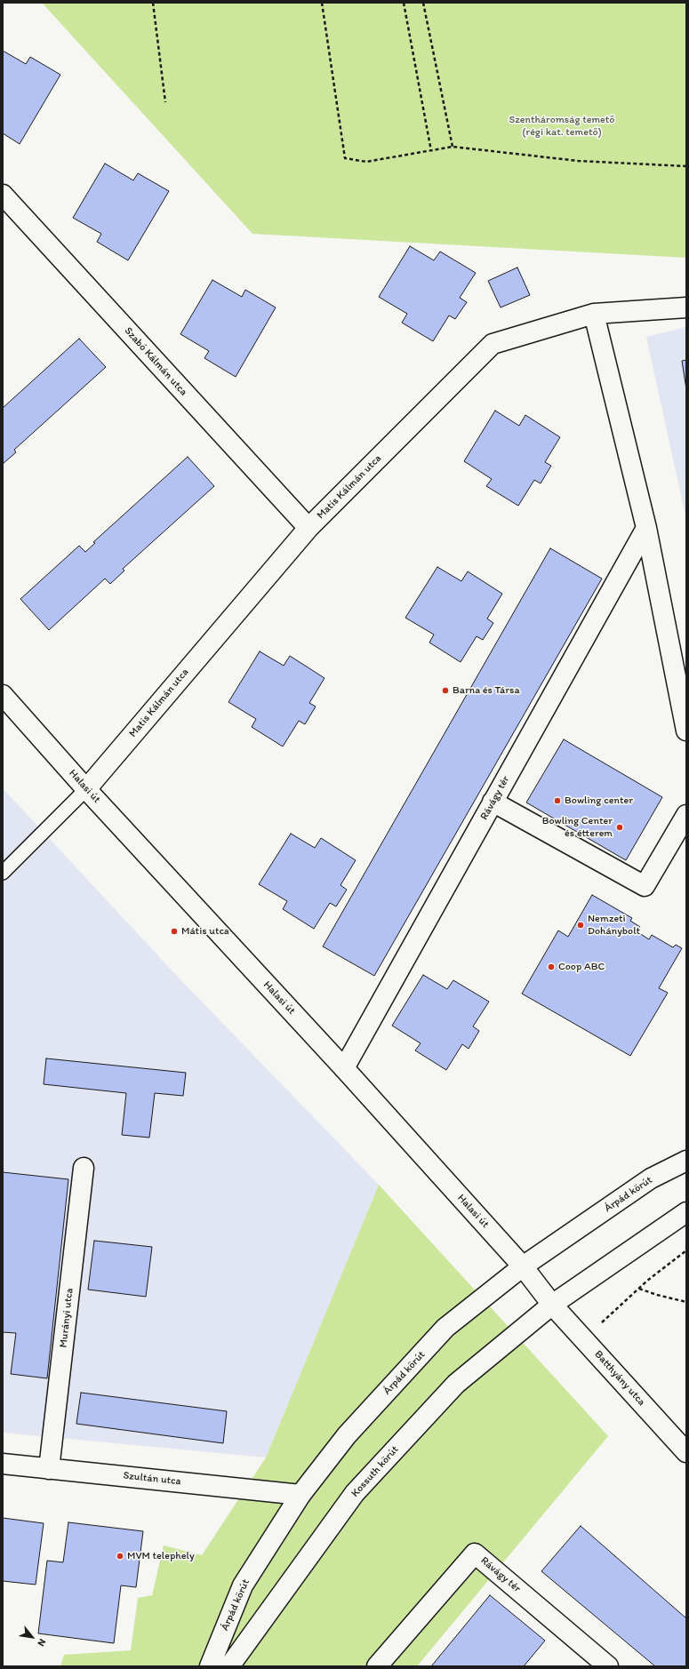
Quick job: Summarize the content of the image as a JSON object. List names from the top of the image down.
{
  "streets": {
    "street": [
      "Szabó Kálmán utca",
      "Matis Kálmán utca",
      "Halasi út",
      "Rávágy tér",
      "Árpád körút",
      "Murányi utca",
      "Batthyány utca",
      "Kossuth körút",
      "Szultán utca"
    ]
  },
  "crossings": [
    ["Szabó Kálmán utca", "Matis Kálmán utca"],
    ["Matis Kálmán utca", "Halasi út"],
    ["Halasi út", "Rávágy tér"],
    ["Halasi út", "Árpád körút"],
    ["Halasi út", "Batthyány utca"],
    ["Halasi út", "Kossuth körút"],
    ["Árpád körút", "Szultán utca"],
    ["Murányi utca", "Szultán utca"],
    ["Batthyány utca", "Kossuth körút"]
  ],
  "parks": ["Szentháromság temető (régi kat. temető)"],
  "places": [
    "Barna és Társa",
    "Bowling center",
    "Bowling Center és étterem",
    "Nemzeti Dohánybolt",
    "Mátis utca",
    "Coop ABC",
    "MVM telephely"
  ],
  "north": "bottom right"
}
